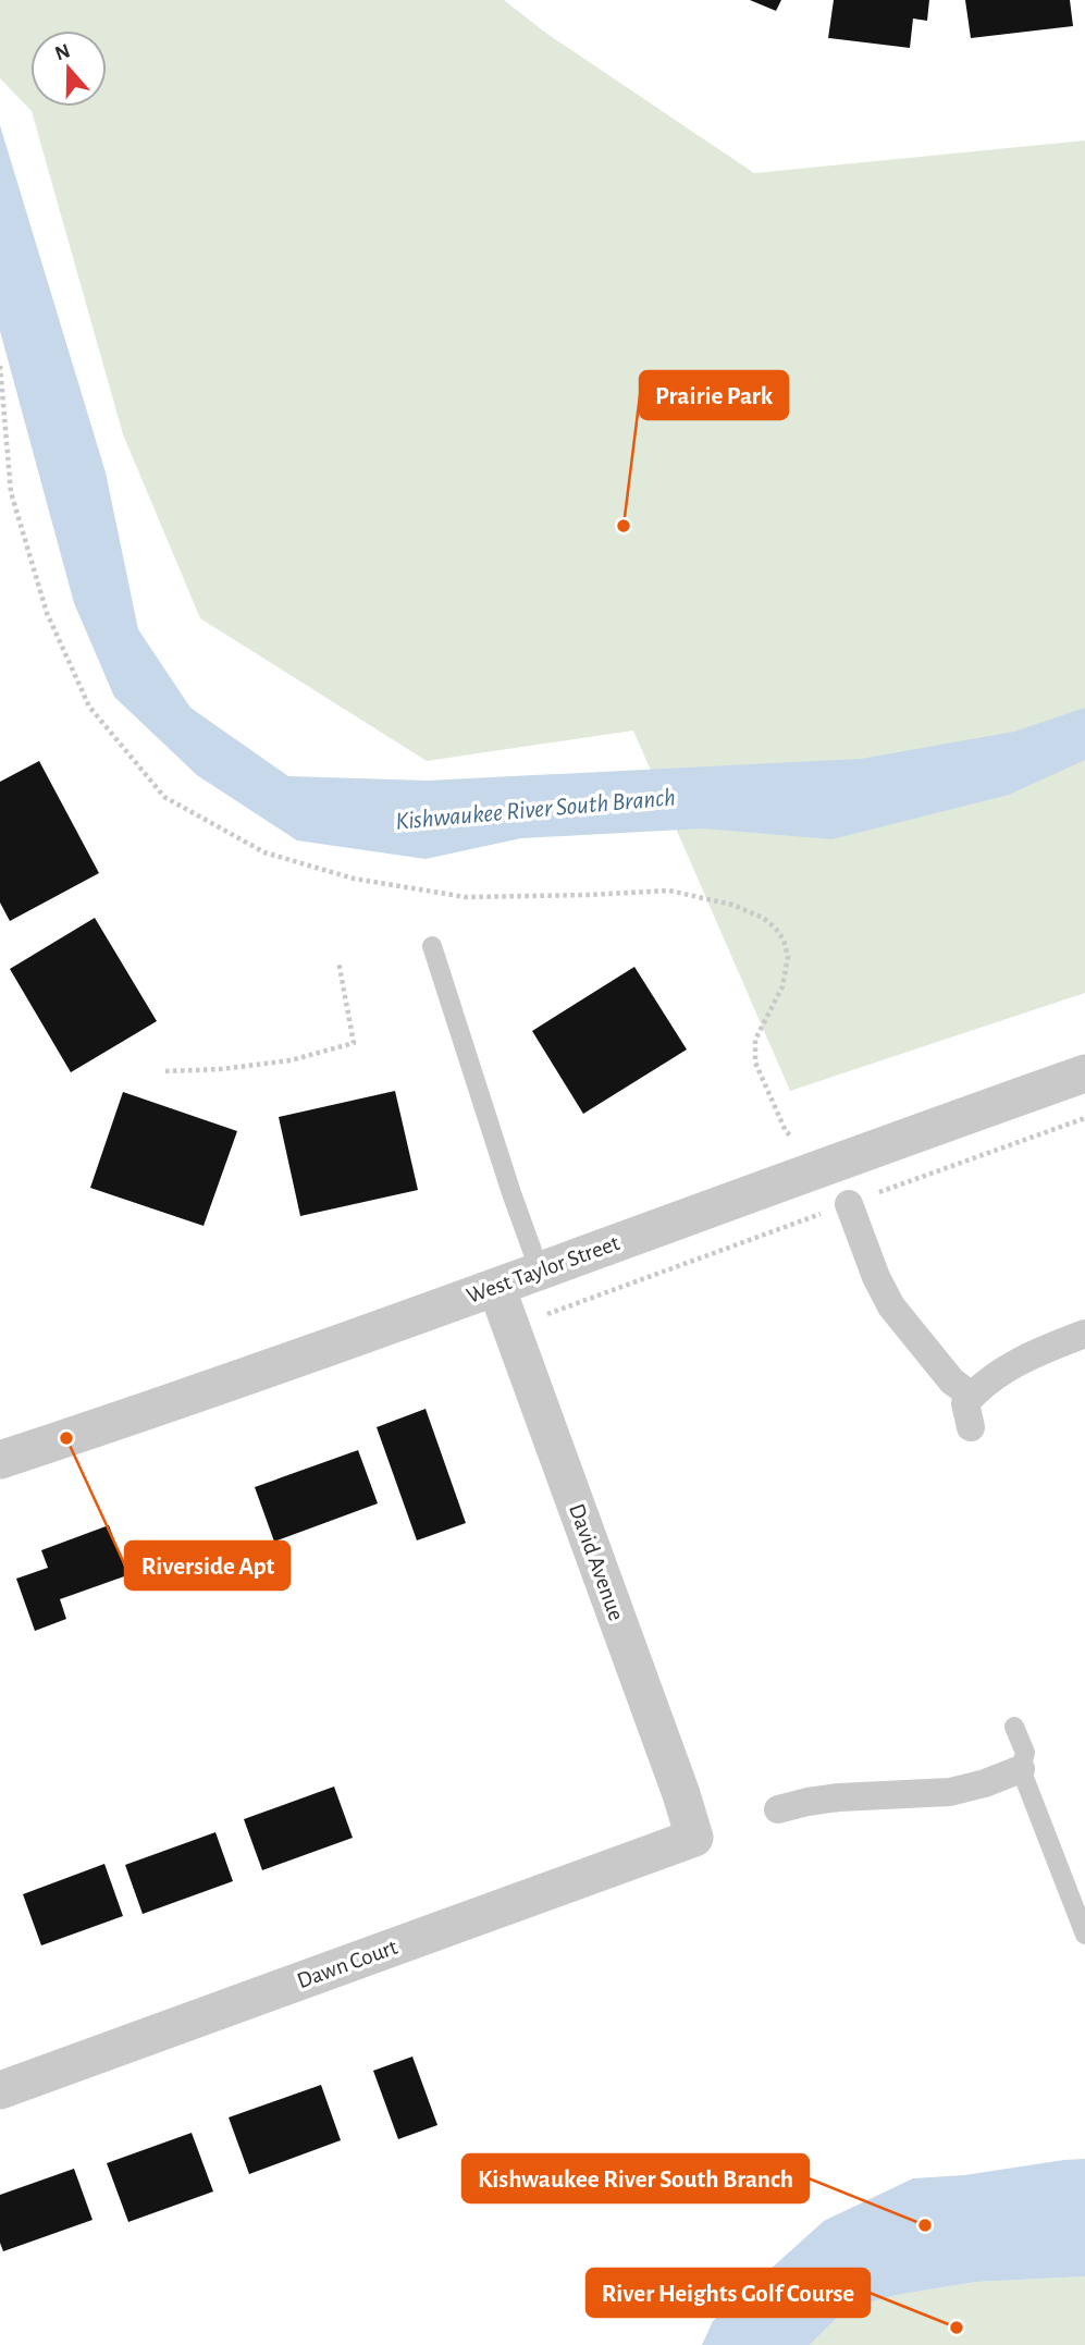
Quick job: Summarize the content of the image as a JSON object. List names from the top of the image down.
{
  "streets": {
    "street": ["West Taylor Street", "David Avenue", "Dawn Court"]
  },
  "crossings": [
    ["West Taylor Street", "David Avenue"],
    ["David Avenue", "Dawn Court"]
  ],
  "water": ["Kishwaukee River South Branch"],
  "places": [
    "Prairie Park",
    "Riverside Apt",
    "Kishwaukee River South Branch",
    "River Heights Golf Course"
  ],
  "north": "top"
}
